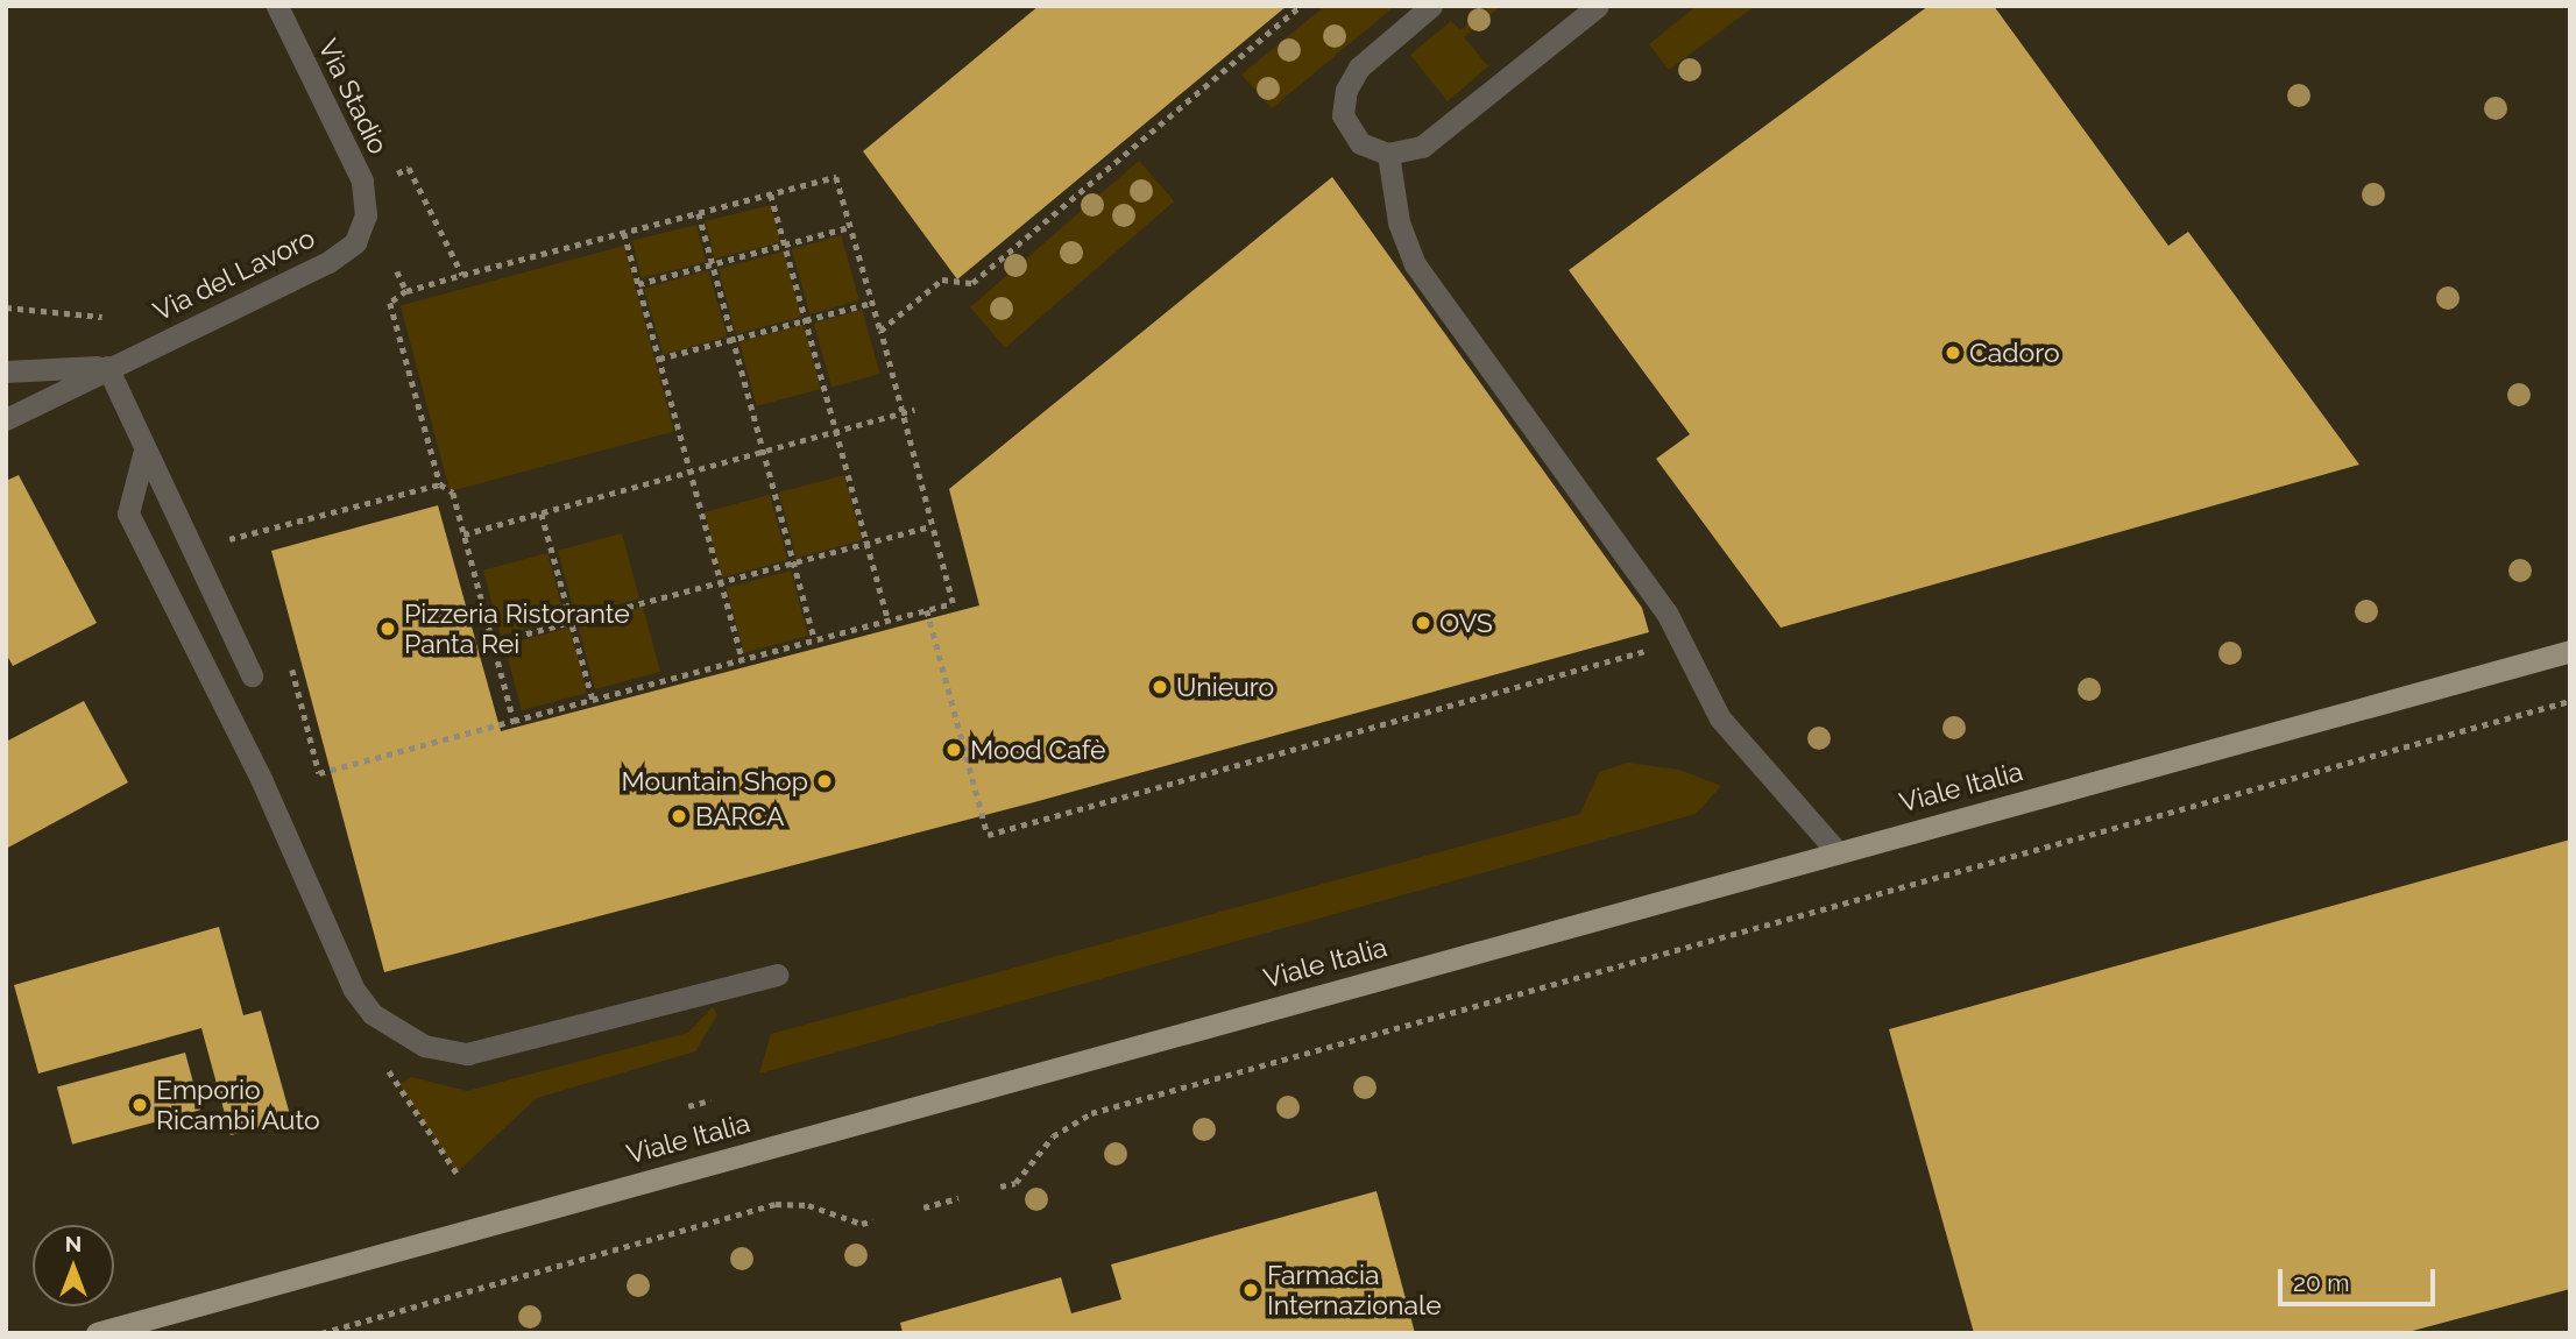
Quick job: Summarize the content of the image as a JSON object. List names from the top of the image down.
{
  "streets": {
    "main road": ["Viale Italia"],
    "street": ["Via Stadio", "Via del Lavoro"]
  },
  "crossings": [
    ["Via Stadio", "Via del Lavoro"]
  ],
  "places": [
    "Cadoro",
    "OVS",
    "Pizzeria Ristorante Panta Rei",
    "Unieuro",
    "Mood Cafè",
    "Mountain Shop",
    "BARCA",
    "Emporio Ricambi Auto",
    "Farmacia Internazionale"
  ],
  "scale_bar": "20 m",
  "north": "top"
}
